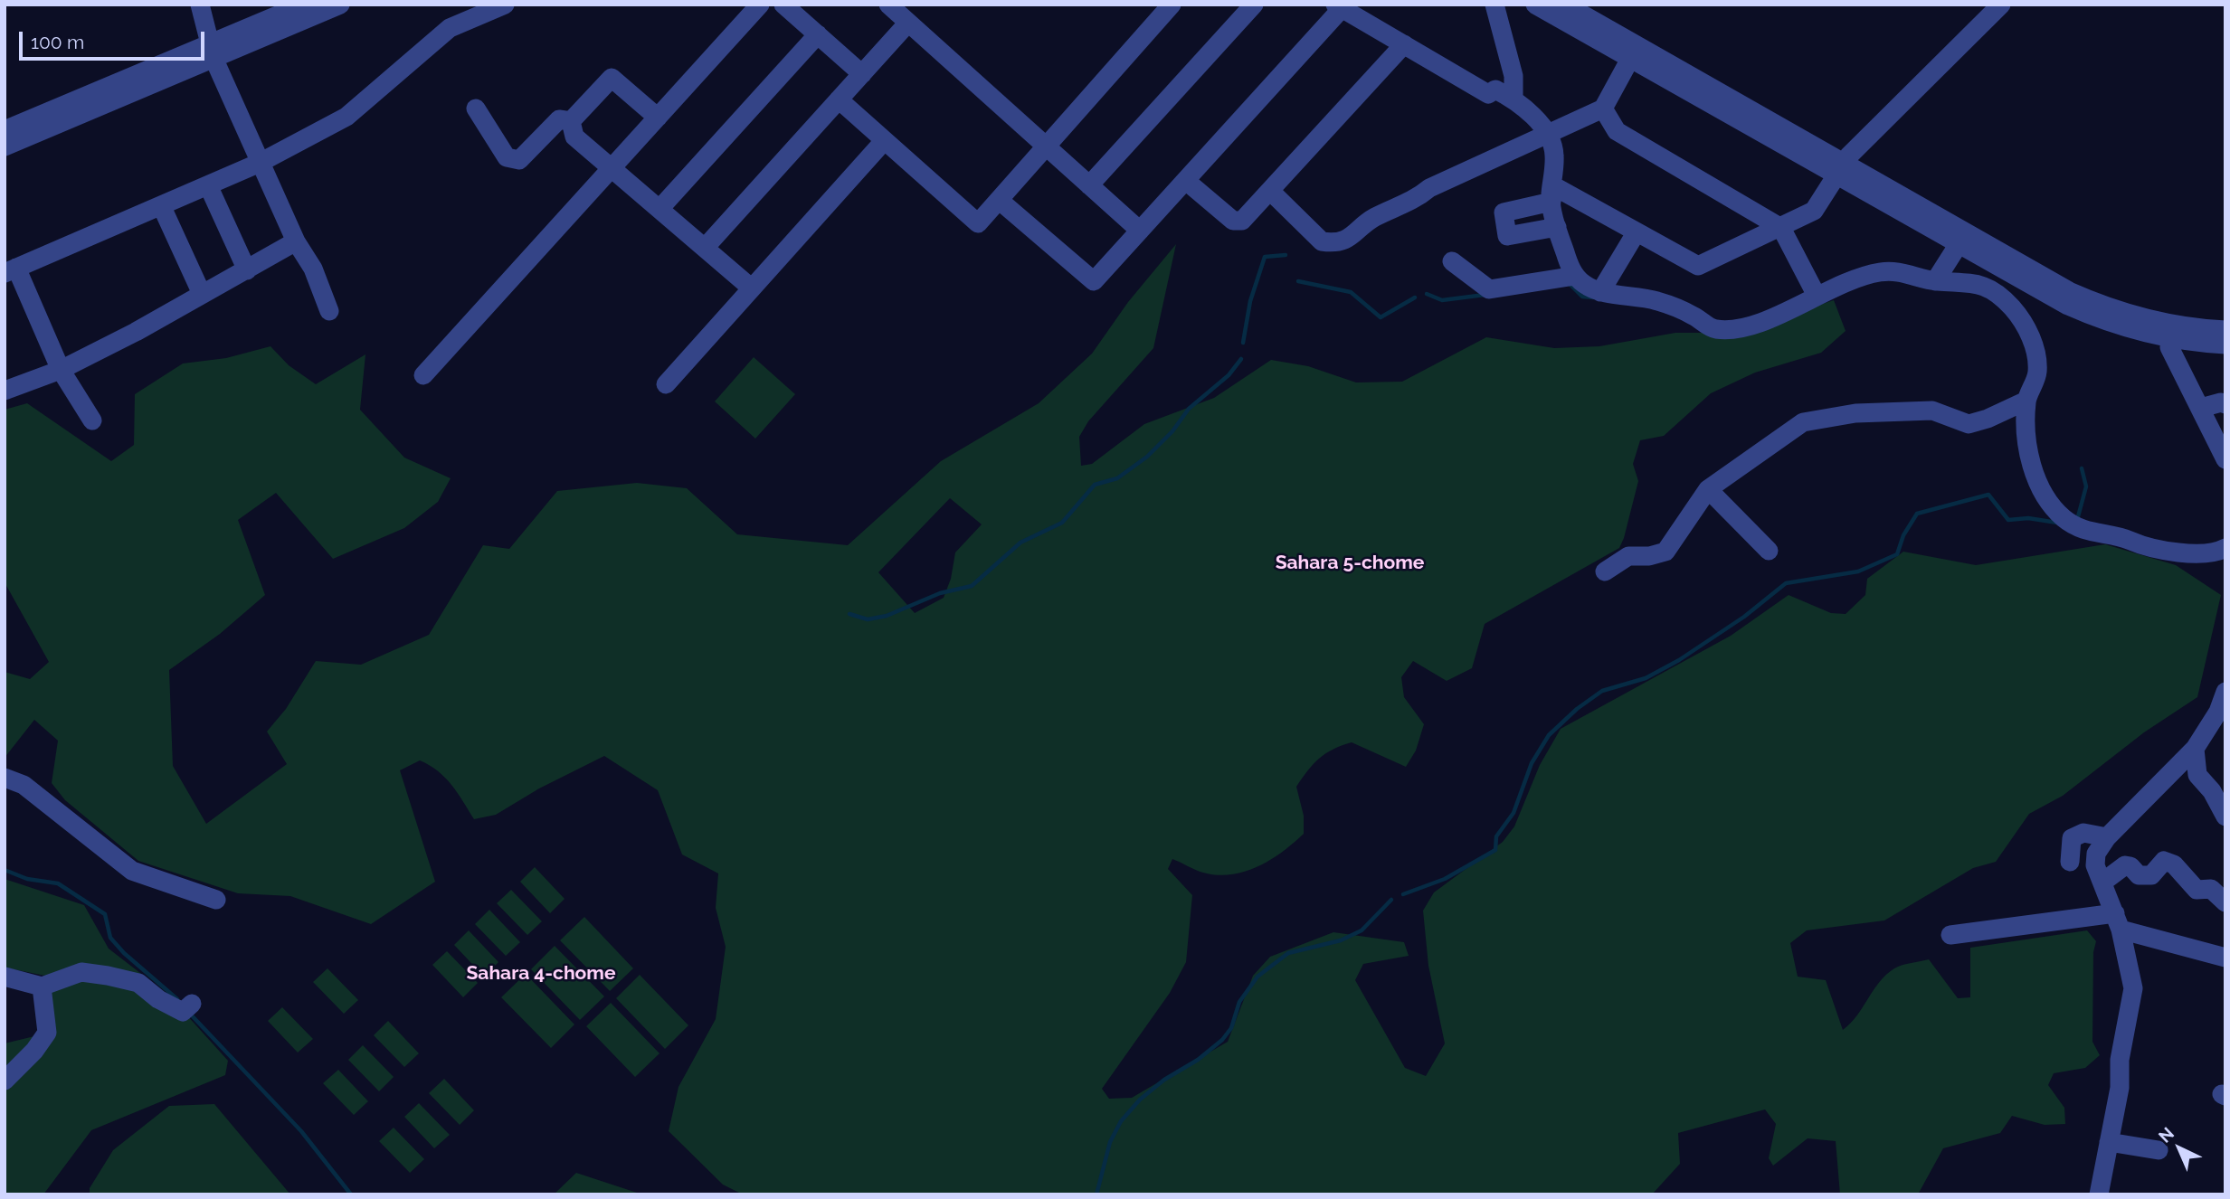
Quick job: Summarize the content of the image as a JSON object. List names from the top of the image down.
{
  "districts": ["Sahara 5-chome", "Sahara 4-chome"],
  "scale_bar": "100 m",
  "north": "top left"
}
